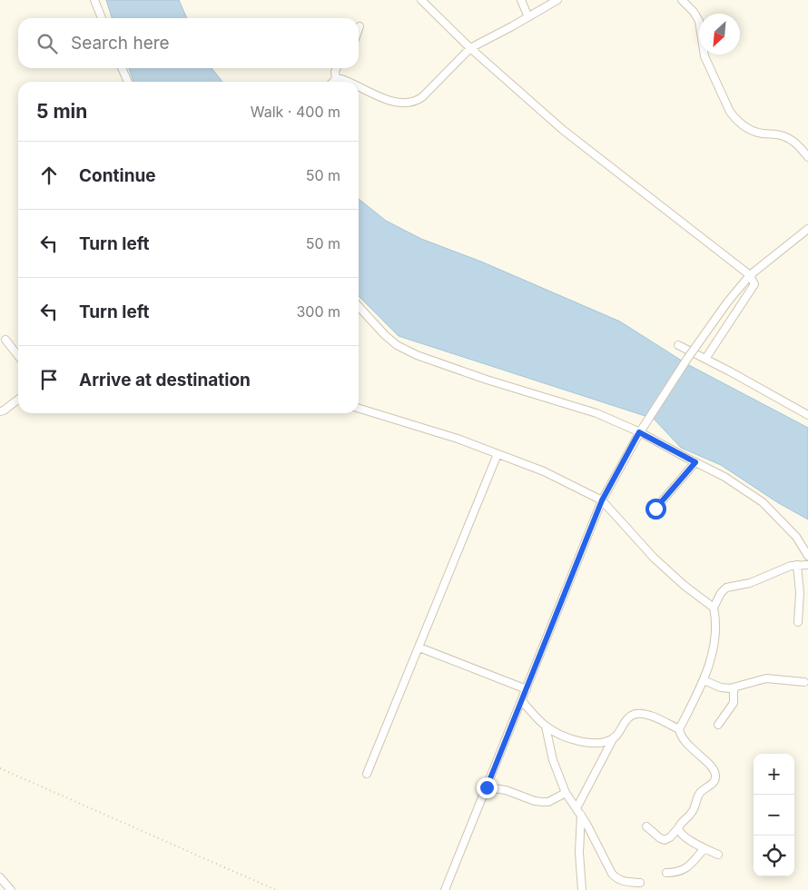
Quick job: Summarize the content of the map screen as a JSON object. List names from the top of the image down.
{
  "north": "bottom left",
  "page": {
    "search": "Search here",
    "heading": ["5 min", "Walk · 400 m"],
    "list": [
      ["Continue", "50 m"],
      ["Turn left", "50 m"],
      ["Turn left", "300 m"],
      "Arrive at destination"
    ],
    "map_buttons": ["+", "−"]
  }
}
